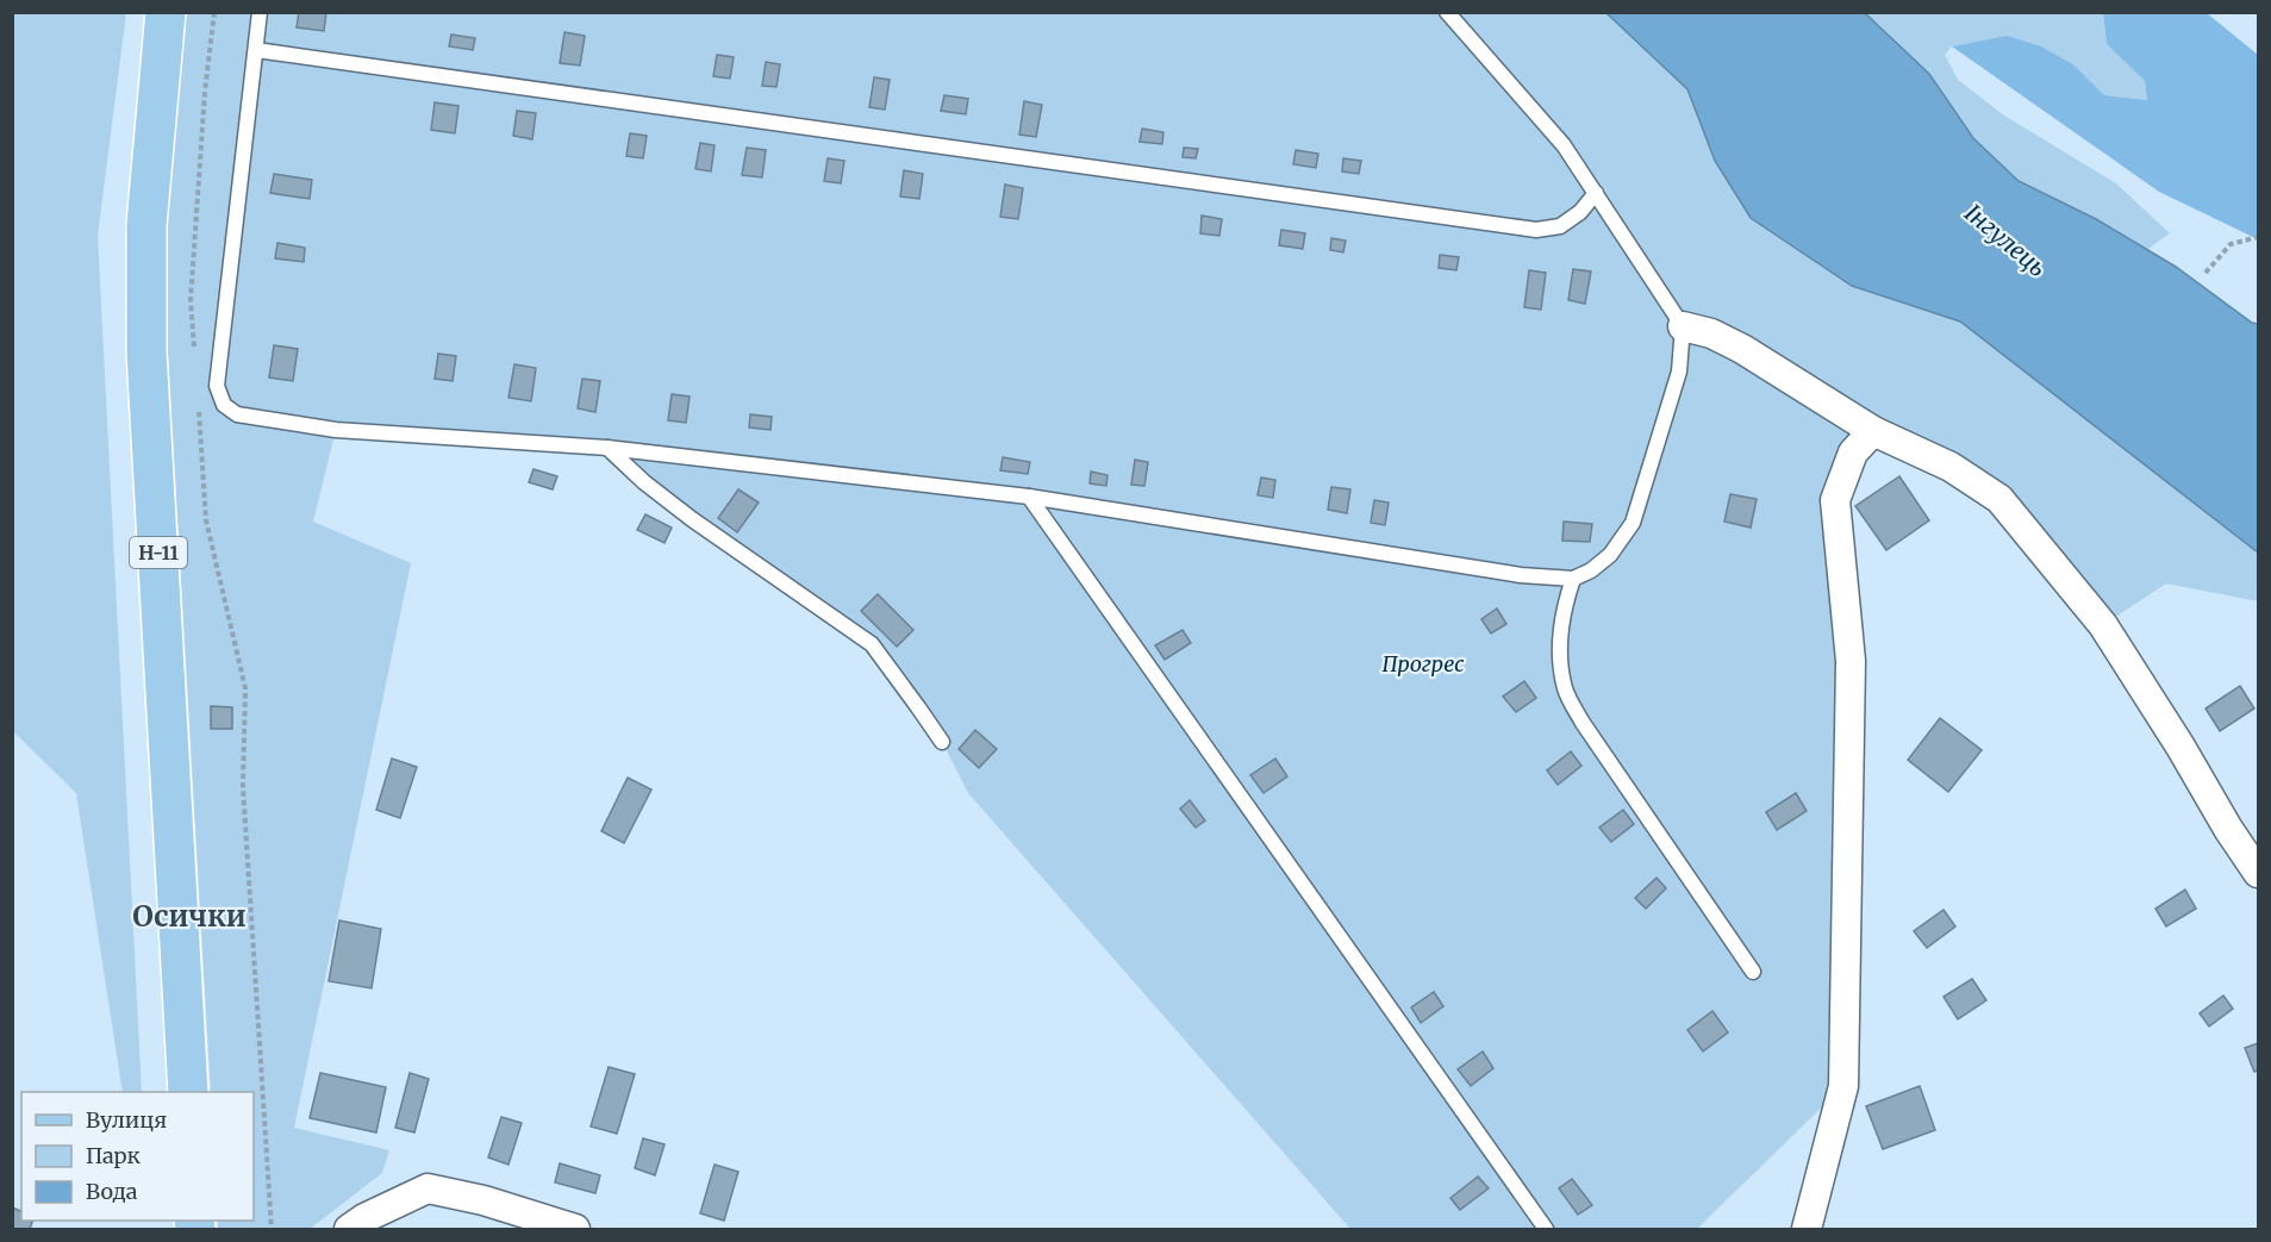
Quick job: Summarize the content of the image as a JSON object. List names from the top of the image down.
{
  "streets": {
    "main road": ["Н-11"]
  },
  "districts": ["Осички"],
  "water": ["Інгулець"],
  "parks": ["Прогрес"],
  "legend": ["Вулиця", "Парк", "Вода"]
}
